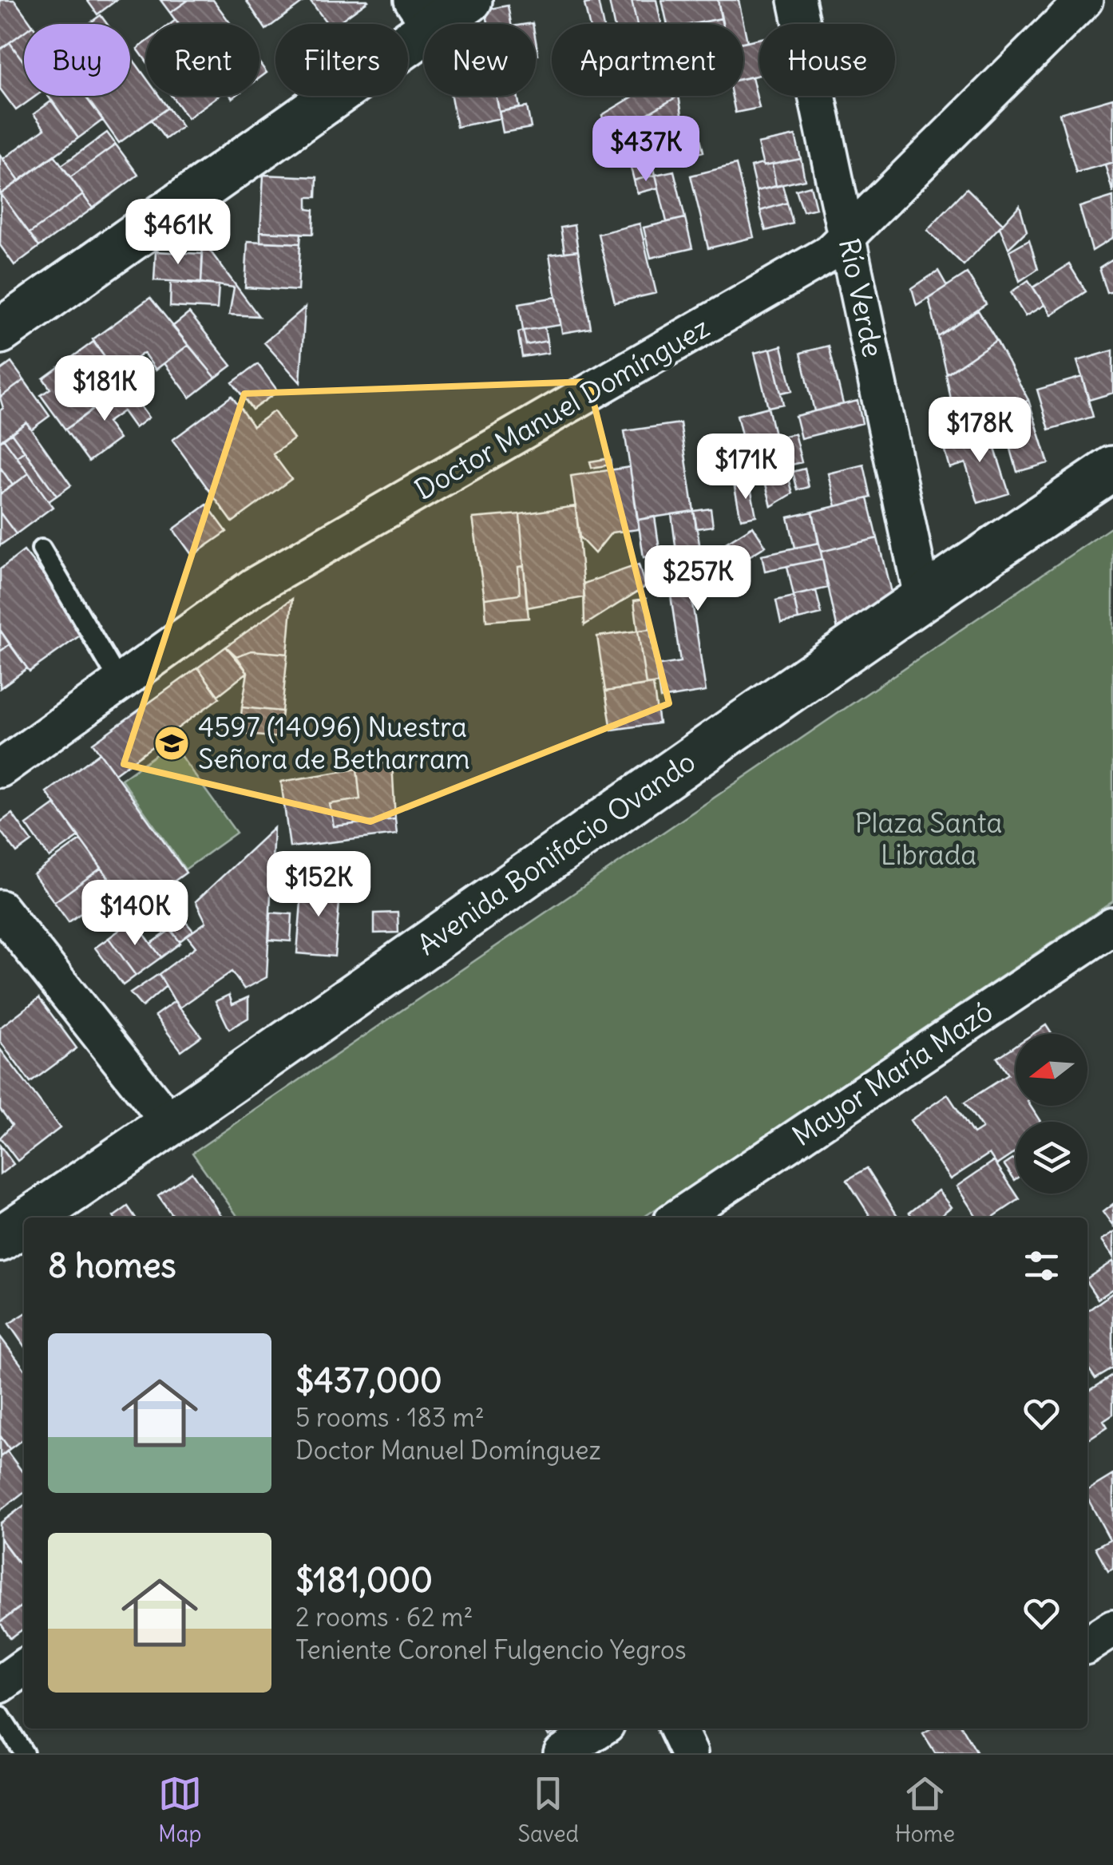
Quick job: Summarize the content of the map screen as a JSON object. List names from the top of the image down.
{
  "streets": {
    "main road": ["Avenida Bonifacio Ovando"],
    "street": ["Río Verde", "Doctor Manuel Domínguez", "Mayor María Mazó"]
  },
  "crossings": [
    ["Río Verde", "Doctor Manuel Domínguez"],
    ["Río Verde", "Avenida Bonifacio Ovando"]
  ],
  "parks": ["Plaza Santa Librada"],
  "places": {
    "school or university": ["4597 (14096) Nuestra Señora de Betharram"]
  },
  "north": "left",
  "page": {
    "chip": [
      "Buy",
      "Rent",
      "Filters",
      "New",
      "Apartment",
      "House"
    ],
    "price": [
      "$437K",
      "$461K",
      "$181K",
      "$178K",
      "$171K",
      "$257K",
      "$152K",
      "$140K"
    ],
    "heading": "8 homes",
    "list": [
      {
        "name": "$437,000",
        "note": "5 rooms · 183 m² · Doctor Manuel Domínguez"
      },
      {
        "name": "$181,000",
        "note": "2 rooms · 62 m² · Teniente Coronel Fulgencio Yegros"
      }
    ],
    "tabs": ["Map", "Saved", "Home"]
  }
}
